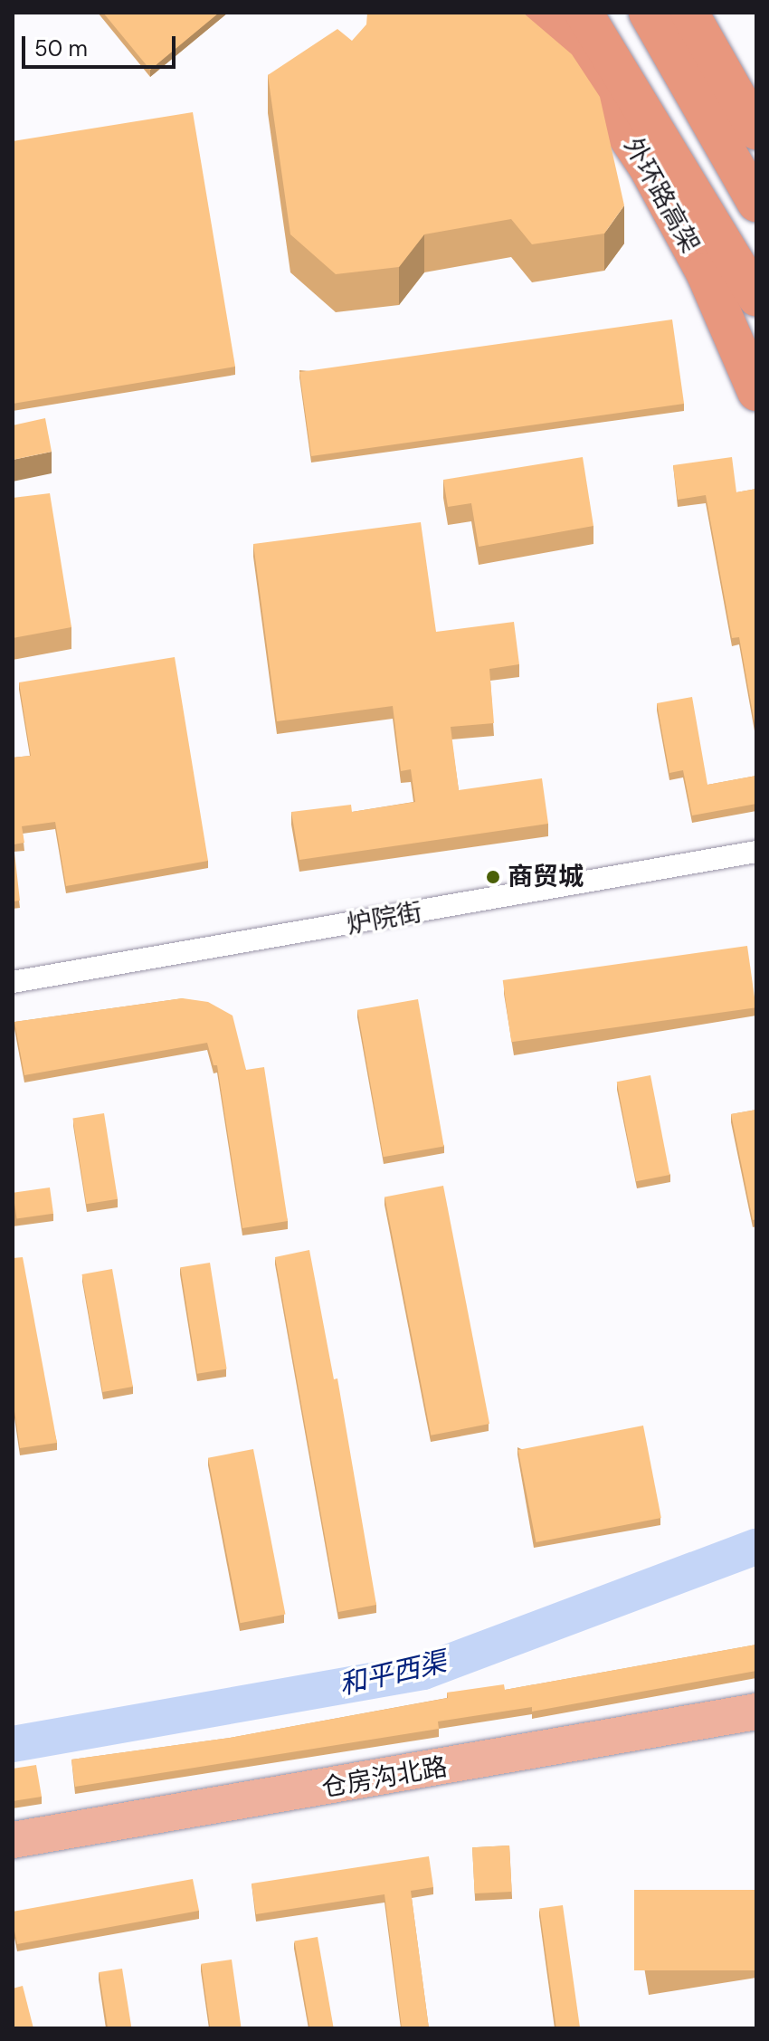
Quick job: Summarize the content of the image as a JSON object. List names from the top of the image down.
{
  "streets": {
    "highway": ["外环路高架"],
    "main road": ["仓房沟北路"],
    "street": ["炉院街"]
  },
  "water": ["和平西渠"],
  "places": ["商贸城"],
  "scale_bar": "50 m"
}
